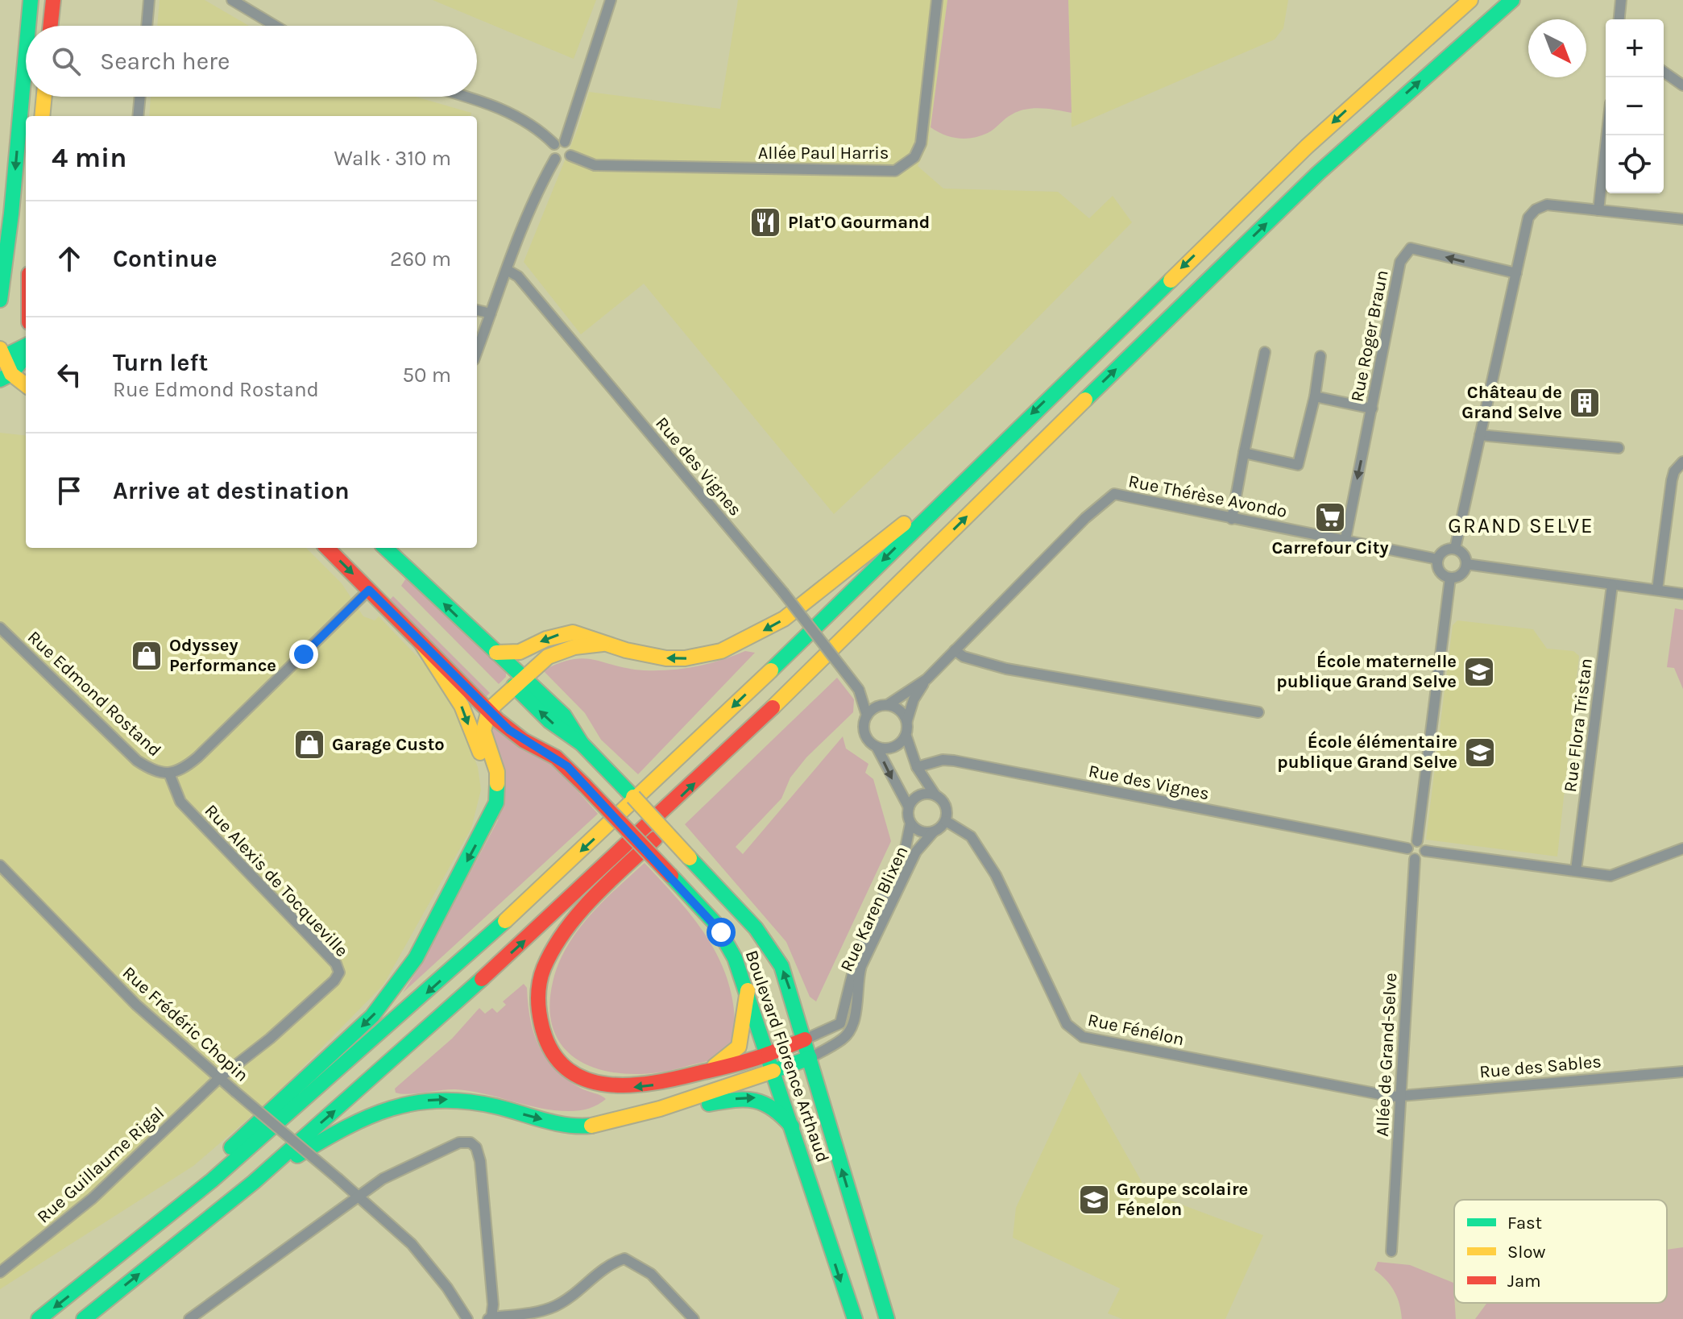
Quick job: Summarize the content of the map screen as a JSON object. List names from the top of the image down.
{
  "streets": {
    "main road": ["Boulevard Florence Arthaud"],
    "street": [
      "Allée Paul Harris",
      "Rue Roger Braun",
      "Rue des Vignes",
      "Rue Thérèse Avondo",
      "Rue Edmond Rostand",
      "Rue Flora Tristan",
      "Rue Alexis de Tocqueville",
      "Rue Karen Blixen",
      "Rue Frédéric Chopin",
      "Rue Fénélon",
      "Allée de Grand-Selve",
      "Rue des Sables",
      "Rue Guillaume Rigal"
    ]
  },
  "crossings": [
    ["Rue Roger Braun", "Rue Thérèse Avondo"],
    ["Rue des Vignes", "Allée de Grand-Selve"],
    ["Rue Edmond Rostand", "Rue Alexis de Tocqueville"],
    ["Rue Edmond Rostand", "Boulevard Florence Arthaud"],
    ["Rue Alexis de Tocqueville", "Rue Frédéric Chopin"],
    ["Rue Alexis de Tocqueville", "Rue Guillaume Rigal"],
    ["Rue Karen Blixen", "Rue Fénélon"],
    ["Rue Karen Blixen", "Boulevard Florence Arthaud"],
    ["Rue Frédéric Chopin", "Rue Guillaume Rigal"],
    ["Rue Fénélon", "Allée de Grand-Selve"],
    ["Rue Fénélon", "Rue des Sables"],
    ["Allée de Grand-Selve", "Rue des Sables"]
  ],
  "districts": ["GRAND SELVE"],
  "places": {
    "restaurant": ["Plat'O Gourmand"],
    "building": ["Château de Grand Selve"],
    "supermarket": ["Carrefour City"],
    "shop": ["Odyssey Performance", "Garage Custo"],
    "school or university": ["École maternelle publique Grand Selve", "École élémentaire publique Grand Selve", "Groupe scolaire Fénelon"]
  },
  "legend": ["Fast", "Slow", "Jam"],
  "north": "bottom right",
  "page": {
    "map_buttons": ["+", "−"],
    "search": "Search here",
    "heading": ["4 min", "Walk · 310 m"],
    "list": [
      ["Continue", "260 m"],
      ["Turn left", "Rue Edmond Rostand", "50 m"],
      "Arrive at destination"
    ]
  }
}
